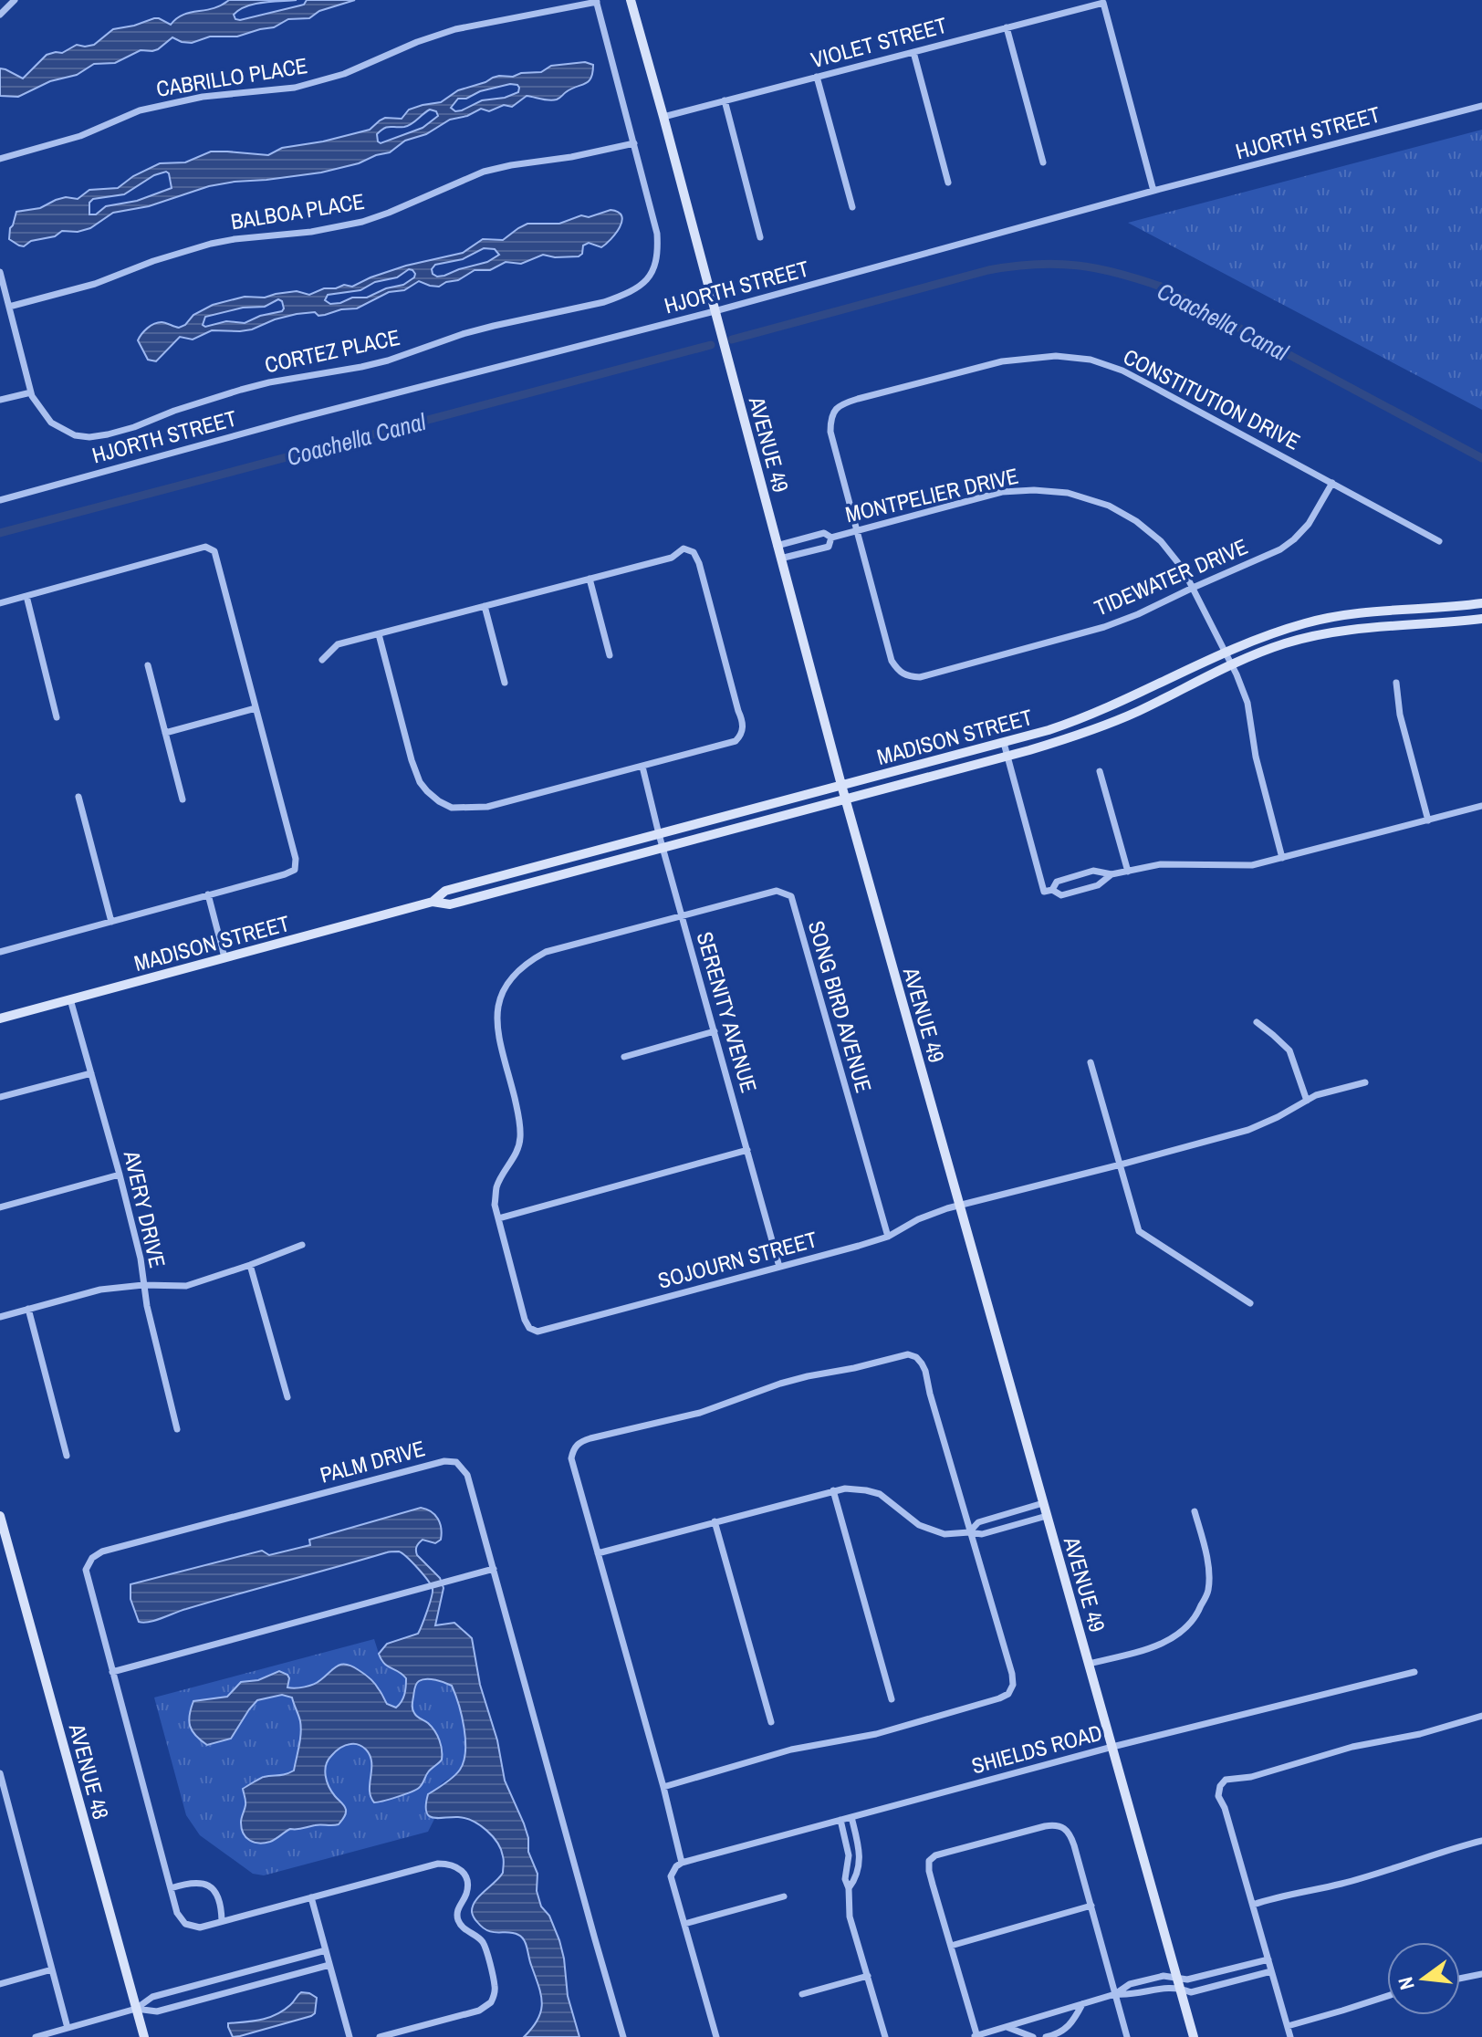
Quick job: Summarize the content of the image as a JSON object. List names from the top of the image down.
{
  "streets": {
    "main road": ["AVENUE 49", "MADISON STREET", "AVENUE 48"],
    "street": [
      "VIOLET STREET",
      "CABRILLO PLACE",
      "HJORTH STREET",
      "BALBOA PLACE",
      "CORTEZ PLACE",
      "CONSTITUTION DRIVE",
      "MONTPELIER DRIVE",
      "TIDEWATER DRIVE",
      "SONG BIRD AVENUE",
      "SERENITY AVENUE",
      "AVERY DRIVE",
      "SOJOURN STREET",
      "PALM DRIVE",
      "SHIELDS ROAD"
    ]
  },
  "crossings": [
    ["VIOLET STREET", "HJORTH STREET"],
    ["VIOLET STREET", "AVENUE 49"],
    ["HJORTH STREET", "AVENUE 49"],
    ["BALBOA PLACE", "CORTEZ PLACE"],
    ["CONSTITUTION DRIVE", "MONTPELIER DRIVE"],
    ["CONSTITUTION DRIVE", "TIDEWATER DRIVE"],
    ["AVENUE 49", "MONTPELIER DRIVE"],
    ["AVENUE 49", "MADISON STREET"],
    ["AVENUE 49", "SOJOURN STREET"],
    ["AVENUE 49", "SHIELDS ROAD"],
    ["MONTPELIER DRIVE", "TIDEWATER DRIVE"],
    ["MONTPELIER DRIVE", "MADISON STREET"],
    ["MADISON STREET", "SERENITY AVENUE"],
    ["MADISON STREET", "AVERY DRIVE"],
    ["SONG BIRD AVENUE", "SERENITY AVENUE"],
    ["SONG BIRD AVENUE", "SOJOURN STREET"],
    ["SERENITY AVENUE", "SOJOURN STREET"]
  ],
  "water": ["Coachella Canal"],
  "north": "left"
}
